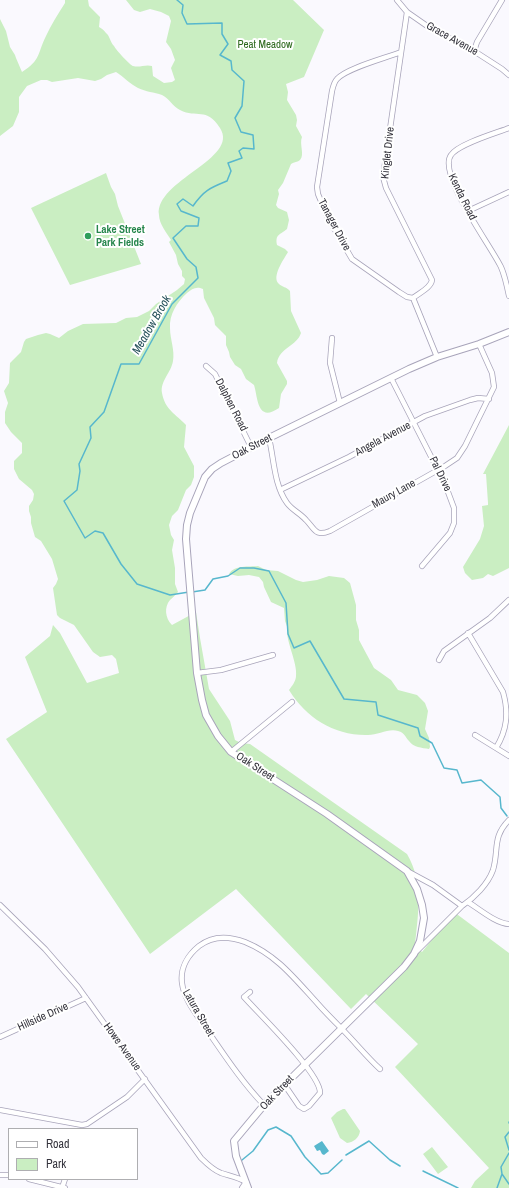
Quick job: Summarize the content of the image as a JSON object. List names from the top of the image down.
{
  "streets": {
    "street": [
      "Grace Avenue",
      "Kinglet Drive",
      "Kenda Road",
      "Tanager Drive",
      "Dalphen Road",
      "Angela Avenue",
      "Oak Street",
      "Pal Drive",
      "Maury Lane",
      "Latura Street",
      "Hillside Drive",
      "Howe Avenue"
    ]
  },
  "crossings": [
    ["Grace Avenue", "Kinglet Drive"],
    ["Kinglet Drive", "Tanager Drive"],
    ["Dalphen Road", "Oak Street"],
    ["Angela Avenue", "Pal Drive"],
    ["Angela Avenue", "Maury Lane"],
    ["Oak Street", "Pal Drive"],
    ["Oak Street", "Maury Lane"],
    ["Oak Street", "Latura Street"],
    ["Oak Street", "Howe Avenue"],
    ["Pal Drive", "Maury Lane"],
    ["Hillside Drive", "Howe Avenue"]
  ],
  "water": ["Meadow Brook"],
  "parks": ["Peat Meadow"],
  "places": ["Lake Street Park Fields"],
  "legend": ["Road", "Park"]
}
